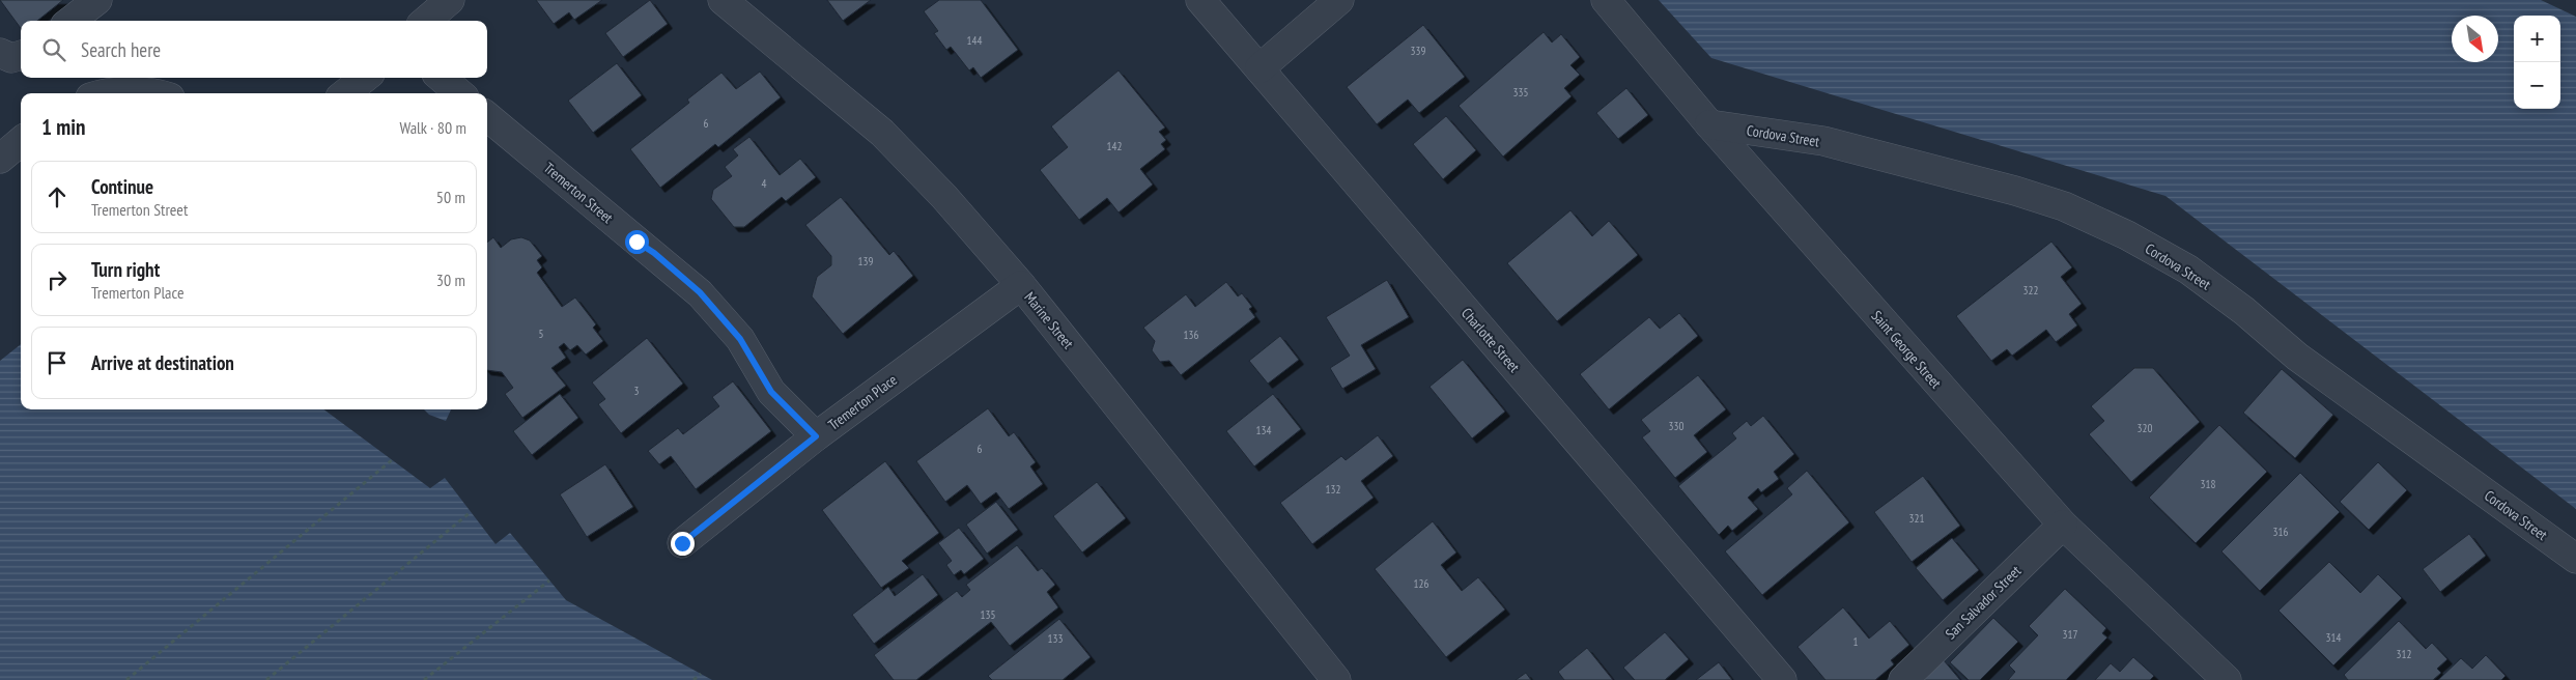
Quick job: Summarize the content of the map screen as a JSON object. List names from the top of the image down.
{
  "streets": {
    "street": [
      "Cordova Street",
      "Tremerton Street",
      "Marine Street",
      "Charlotte Street",
      "Saint George Street",
      "Tremerton Place",
      "San Salvador Street"
    ]
  },
  "crossings": [
    ["Cordova Street", "Saint George Street"],
    ["Tremerton Street", "Tremerton Place"],
    ["Marine Street", "Tremerton Place"],
    ["Saint George Street", "San Salvador Street"]
  ],
  "house_numbers": [
    "144",
    "339",
    "335",
    "6",
    "142",
    "4",
    "139",
    "322",
    "5",
    "136",
    "3",
    "330",
    "320",
    "134",
    "6",
    "318",
    "132",
    "321",
    "316",
    "126",
    "135",
    "317",
    "314",
    "133",
    "1",
    "312"
  ],
  "north": "bottom right",
  "page": {
    "map_buttons": ["+", "−"],
    "search": "Search here",
    "heading": ["1 min", "Walk · 80 m"],
    "list": [
      ["Continue", "Tremerton Street", "50 m"],
      ["Turn right", "Tremerton Place", "30 m"],
      "Arrive at destination"
    ]
  }
}
